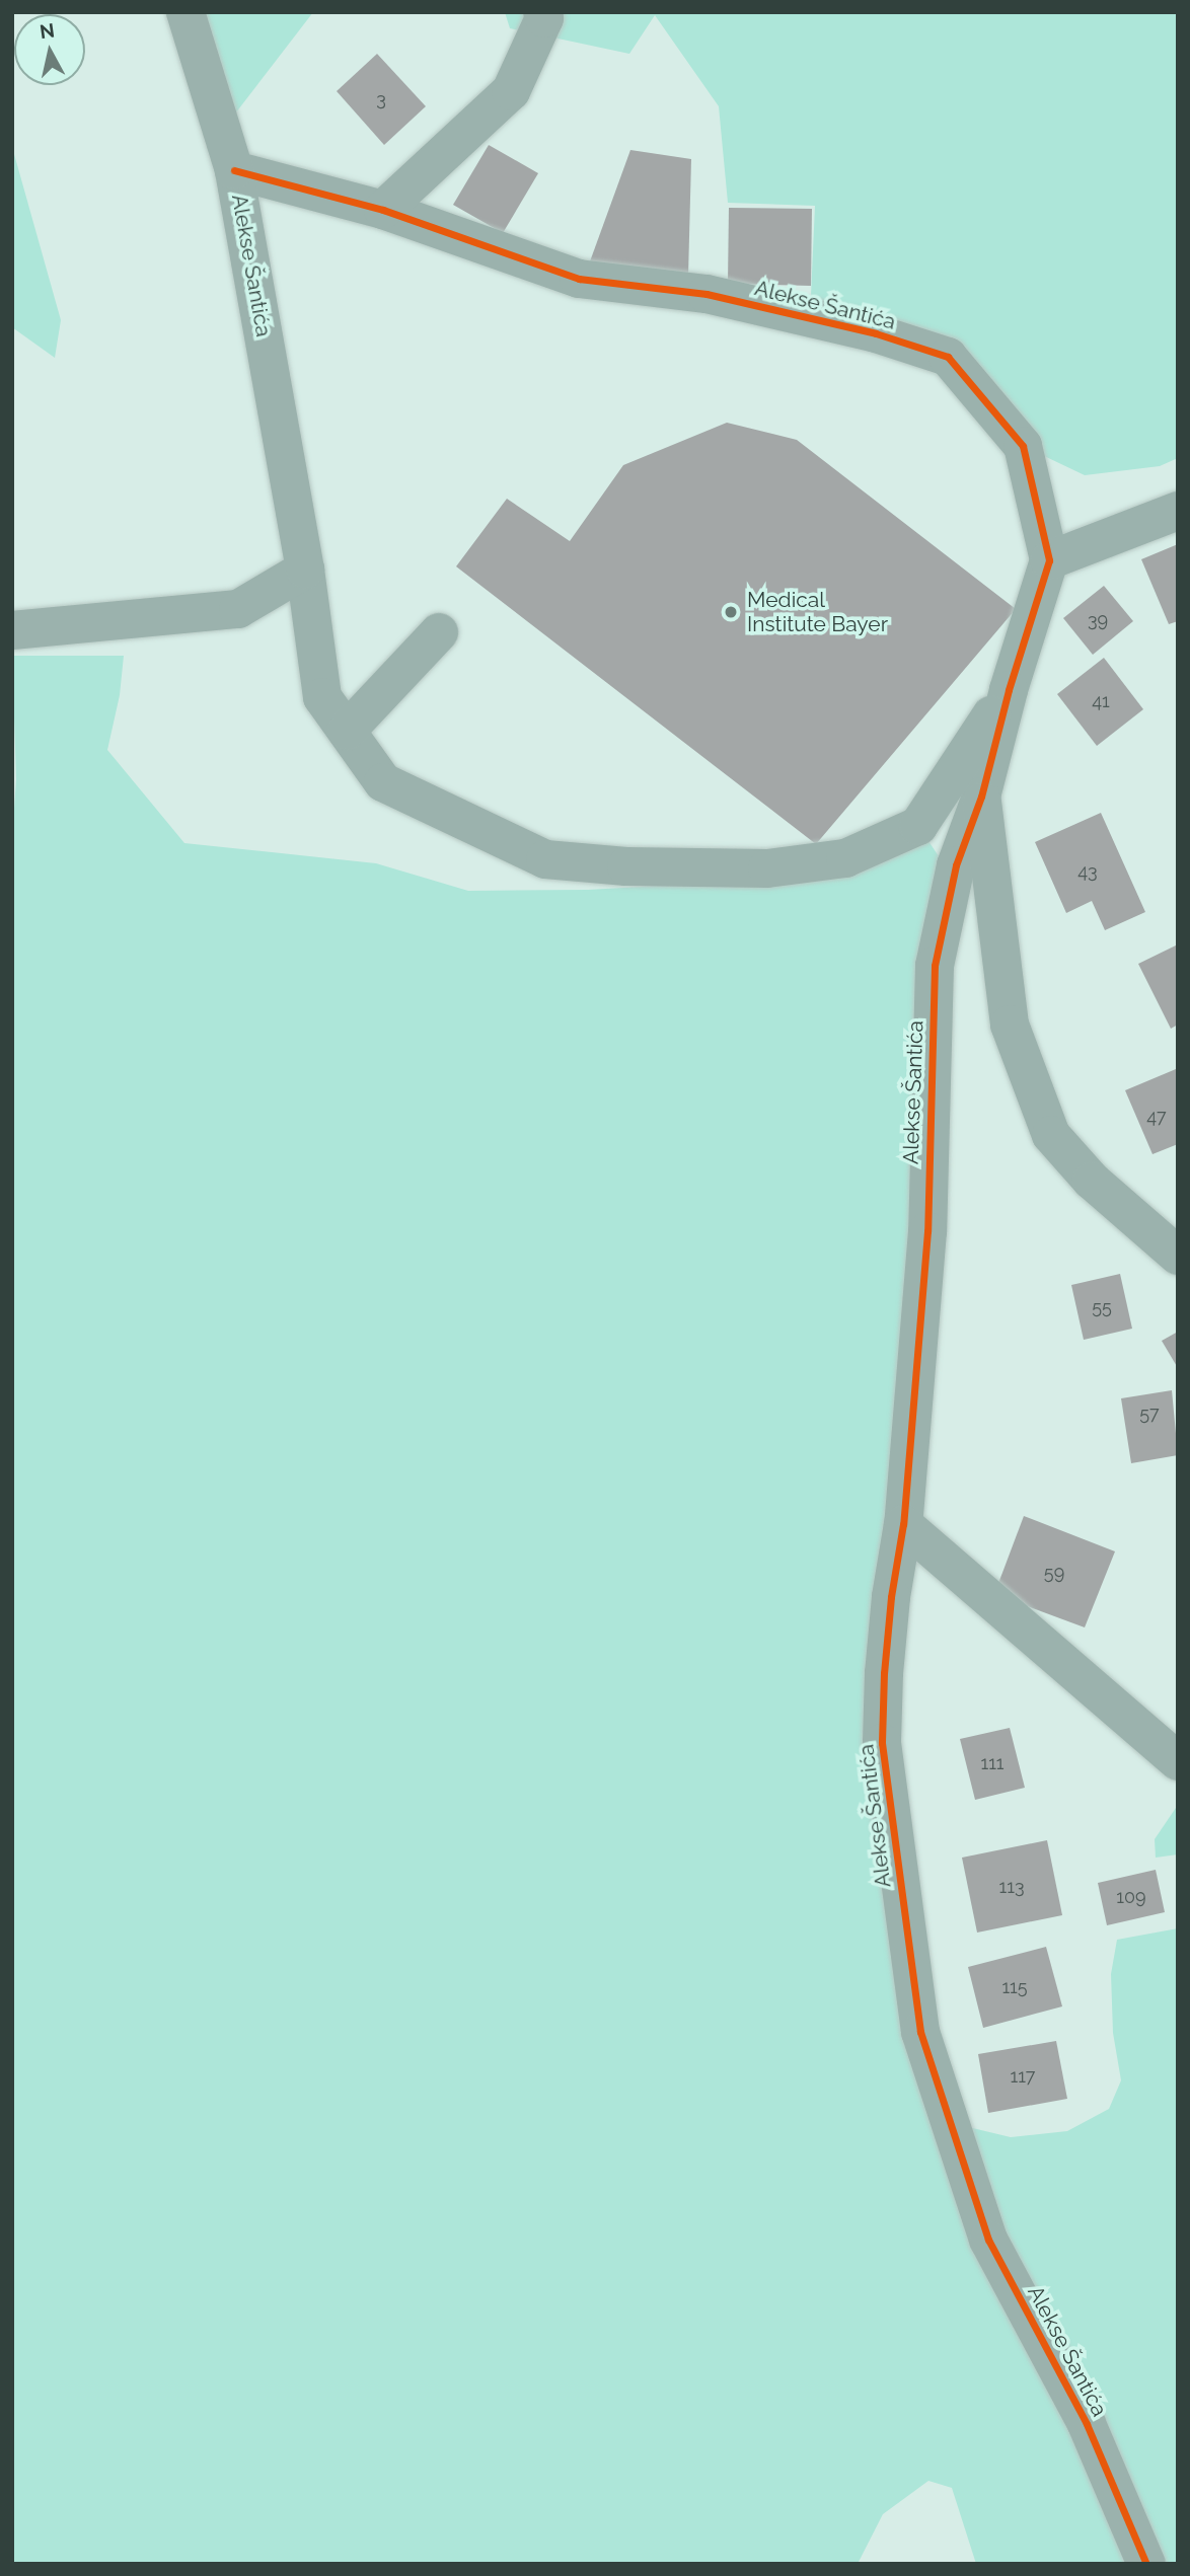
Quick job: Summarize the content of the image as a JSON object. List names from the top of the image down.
{
  "streets": {
    "street": ["Alekse Šantića"]
  },
  "places": ["Medical Institute Bayer"],
  "house_numbers": [
    "3",
    "39",
    "41",
    "43",
    "47",
    "55",
    "57",
    "59",
    "111",
    "113",
    "109",
    "115",
    "117"
  ],
  "north": "top"
}
